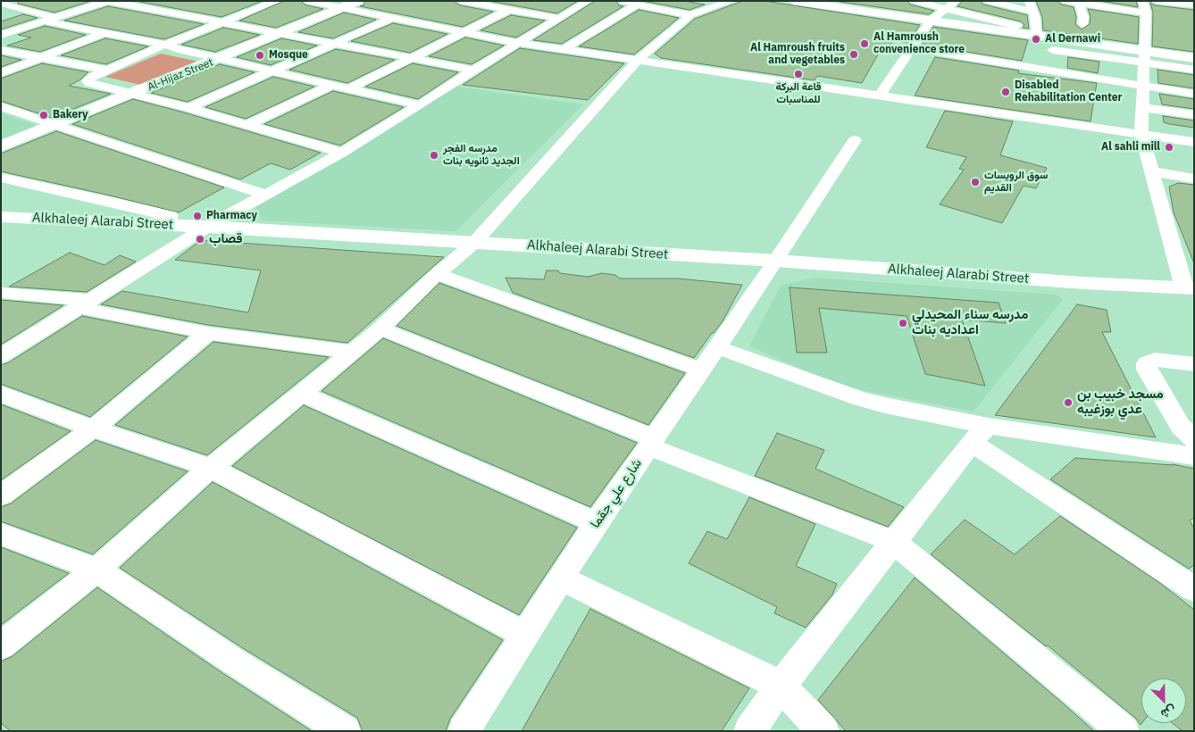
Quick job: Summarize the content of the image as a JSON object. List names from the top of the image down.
{
  "streets": {
    "main road": ["Al-Hijaz Street", "Alkhaleej Alarabi Street"],
    "street": ["شارع علي جقما"]
  },
  "crossings": [
    ["Alkhaleej Alarabi Street", "شارع علي جقما"]
  ],
  "places": [
    "Al Dernawi",
    "Al Hamroush convenience store",
    "Al Hamroush fruits and vegetables",
    "Mosque",
    "قاعة البركة للمناسبات",
    "Disabled Rehabilitation Center",
    "Bakery",
    "Al sahli mill",
    "مدرسه الفجر الجديد ثانويه بنات",
    "سوق الرويسات القديم",
    "Pharmacy",
    "قصاب",
    "مدرسه سناء المحيدلي اعداديه بنات",
    "مسجد خبيب بن عدي بوزغيبه"
  ],
  "north": "bottom right"
}
